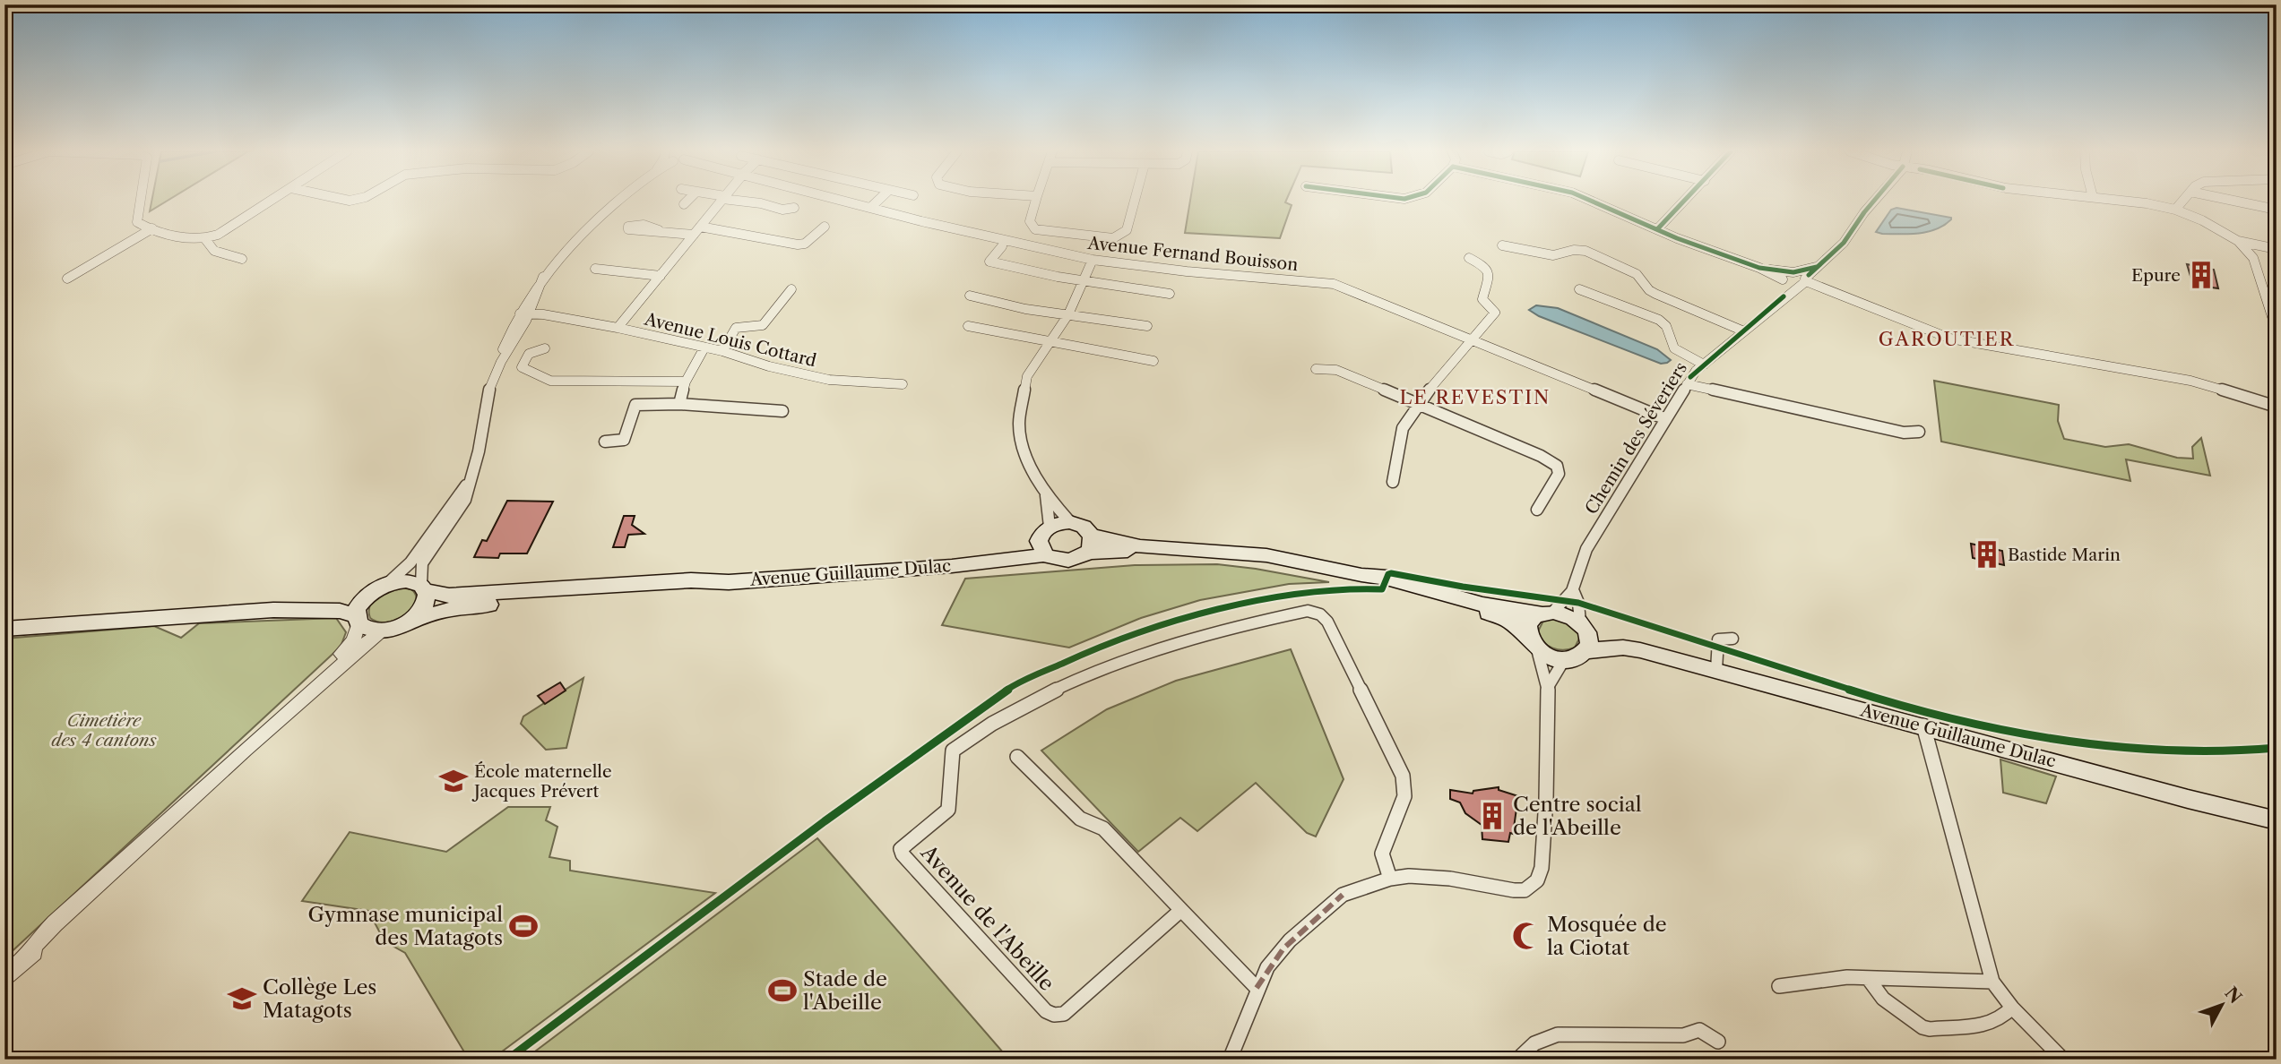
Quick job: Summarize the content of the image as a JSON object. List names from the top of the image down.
{
  "streets": {
    "main road": ["Avenue Guillaume Dulac"],
    "street": [
      "Avenue Fernand Bouisson",
      "Avenue Louis Cottard",
      "Chemin des Séveriers",
      "Avenue de l'Abeille"
    ]
  },
  "crossings": [
    ["Avenue Fernand Bouisson", "Chemin des Séveriers"],
    ["Chemin des Séveriers", "Avenue Guillaume Dulac"]
  ],
  "districts": ["GAROUTIER", "LE REVESTIN"],
  "parks": ["Cimetière des 4 cantons"],
  "places": {
    "building": ["Epure", "Bastide Marin", "Centre social de l'Abeille"],
    "school or university": ["École maternelle Jacques Prévert", "Collège Les Matagots"],
    "sports": ["Gymnase municipal des Matagots", "Stade de l'Abeille"],
    "mosque": ["Mosquée de la Ciotat"]
  },
  "north": "top right"
}
